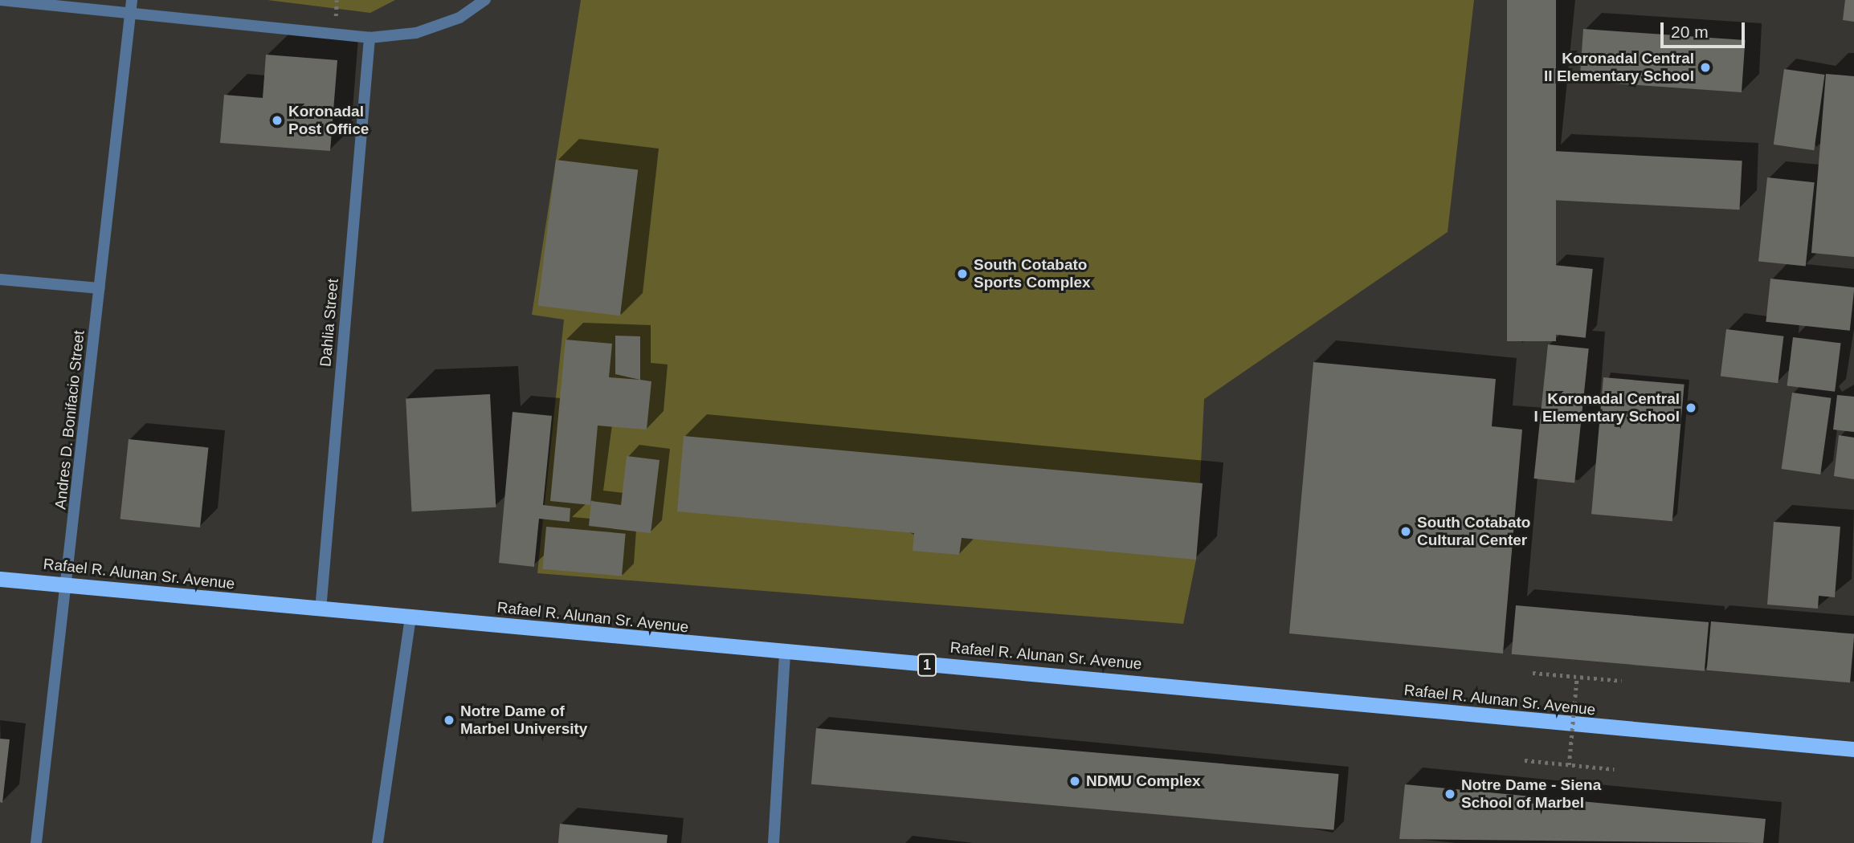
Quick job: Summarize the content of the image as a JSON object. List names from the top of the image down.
{
  "streets": {
    "highway": ["Rafael R. Alunan Sr. Avenue", "1"],
    "street": ["Dahlia Street", "Andres D. Bonifacio Street"]
  },
  "crossings": [
    ["Dahlia Street", "Rafael R. Alunan Sr. Avenue"],
    ["Andres D. Bonifacio Street", "Rafael R. Alunan Sr. Avenue"]
  ],
  "places": [
    "Koronadal Central II Elementary School",
    "Koronadal Post Office",
    "South Cotabato Sports Complex",
    "Koronadal Central I Elementary School",
    "South Cotabato Cultural Center",
    "Notre Dame of Marbel University",
    "NDMU Complex",
    "Notre Dame - Siena School of Marbel"
  ],
  "scale_bar": "20 m"
}
